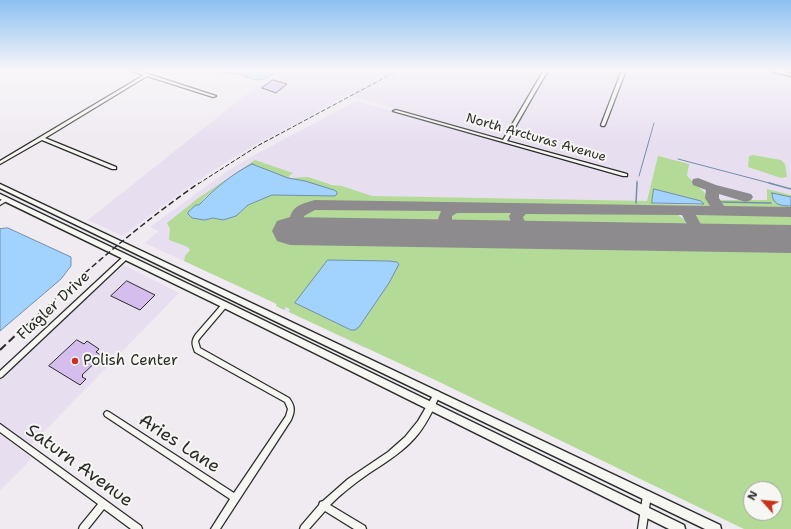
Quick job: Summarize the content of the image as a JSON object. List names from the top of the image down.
{
  "streets": {
    "street": [
      "North Arcturas Avenue",
      "Flagler Drive",
      "Aries Lane",
      "Saturn Avenue"
    ]
  },
  "places": ["Polish Center"],
  "north": "top left"
}
